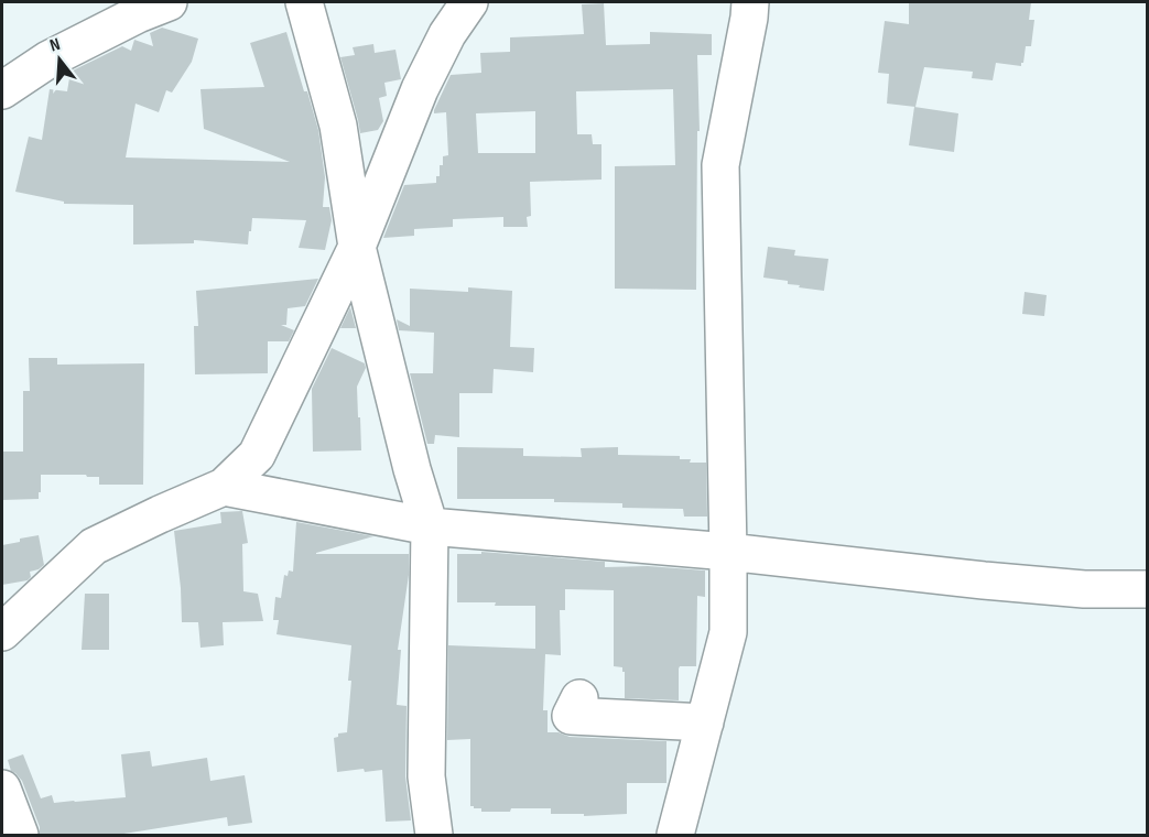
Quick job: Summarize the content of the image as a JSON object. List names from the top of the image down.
{
  "north": "top"
}
